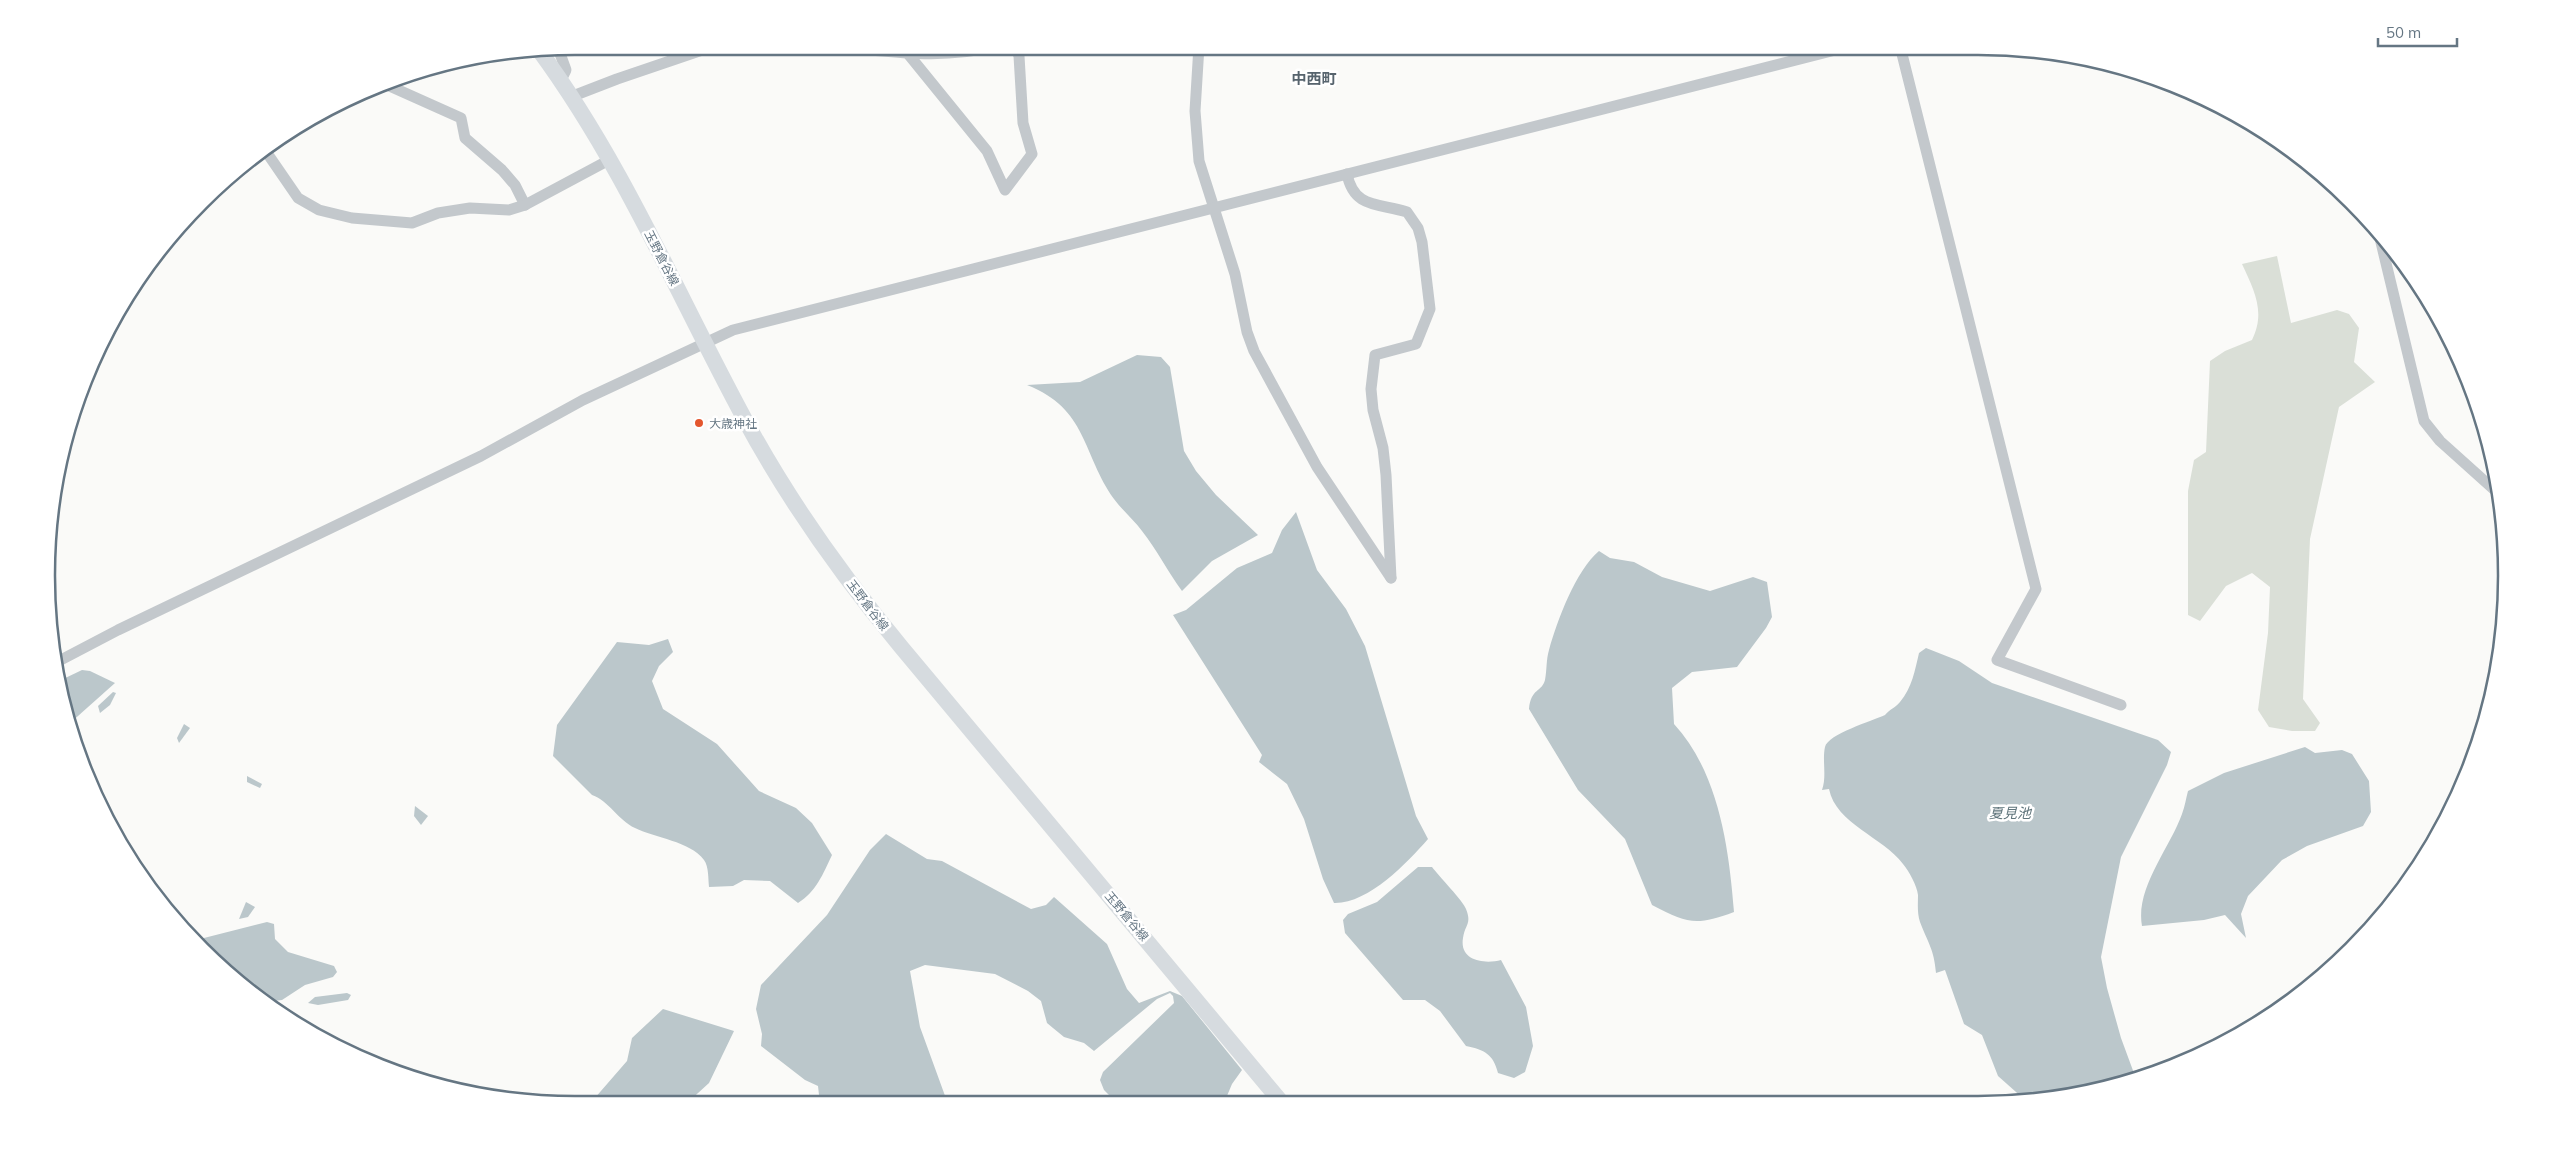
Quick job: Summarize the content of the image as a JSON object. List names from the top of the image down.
{
  "streets": {
    "main road": ["玉野倉谷線"]
  },
  "districts": ["中西町"],
  "water": ["夏見池"],
  "places": ["大歳神社"],
  "scale_bar": "50 m"
}
